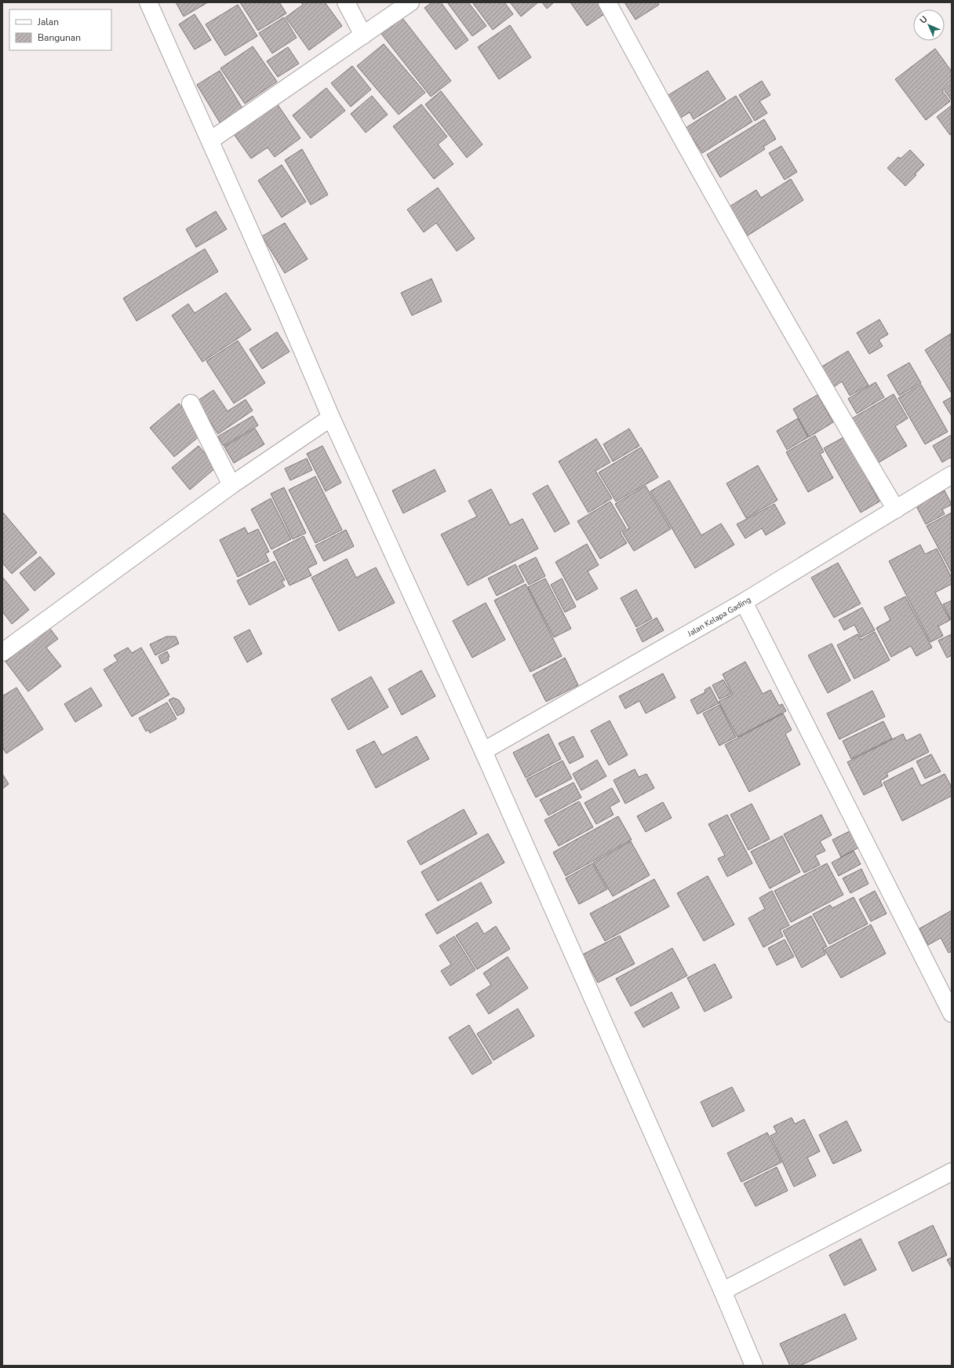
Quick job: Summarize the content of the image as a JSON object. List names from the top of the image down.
{
  "streets": {
    "street": ["Jalan Kelapa Gading"]
  },
  "legend": ["Jalan", "Bangunan"],
  "north": "top left"
}
